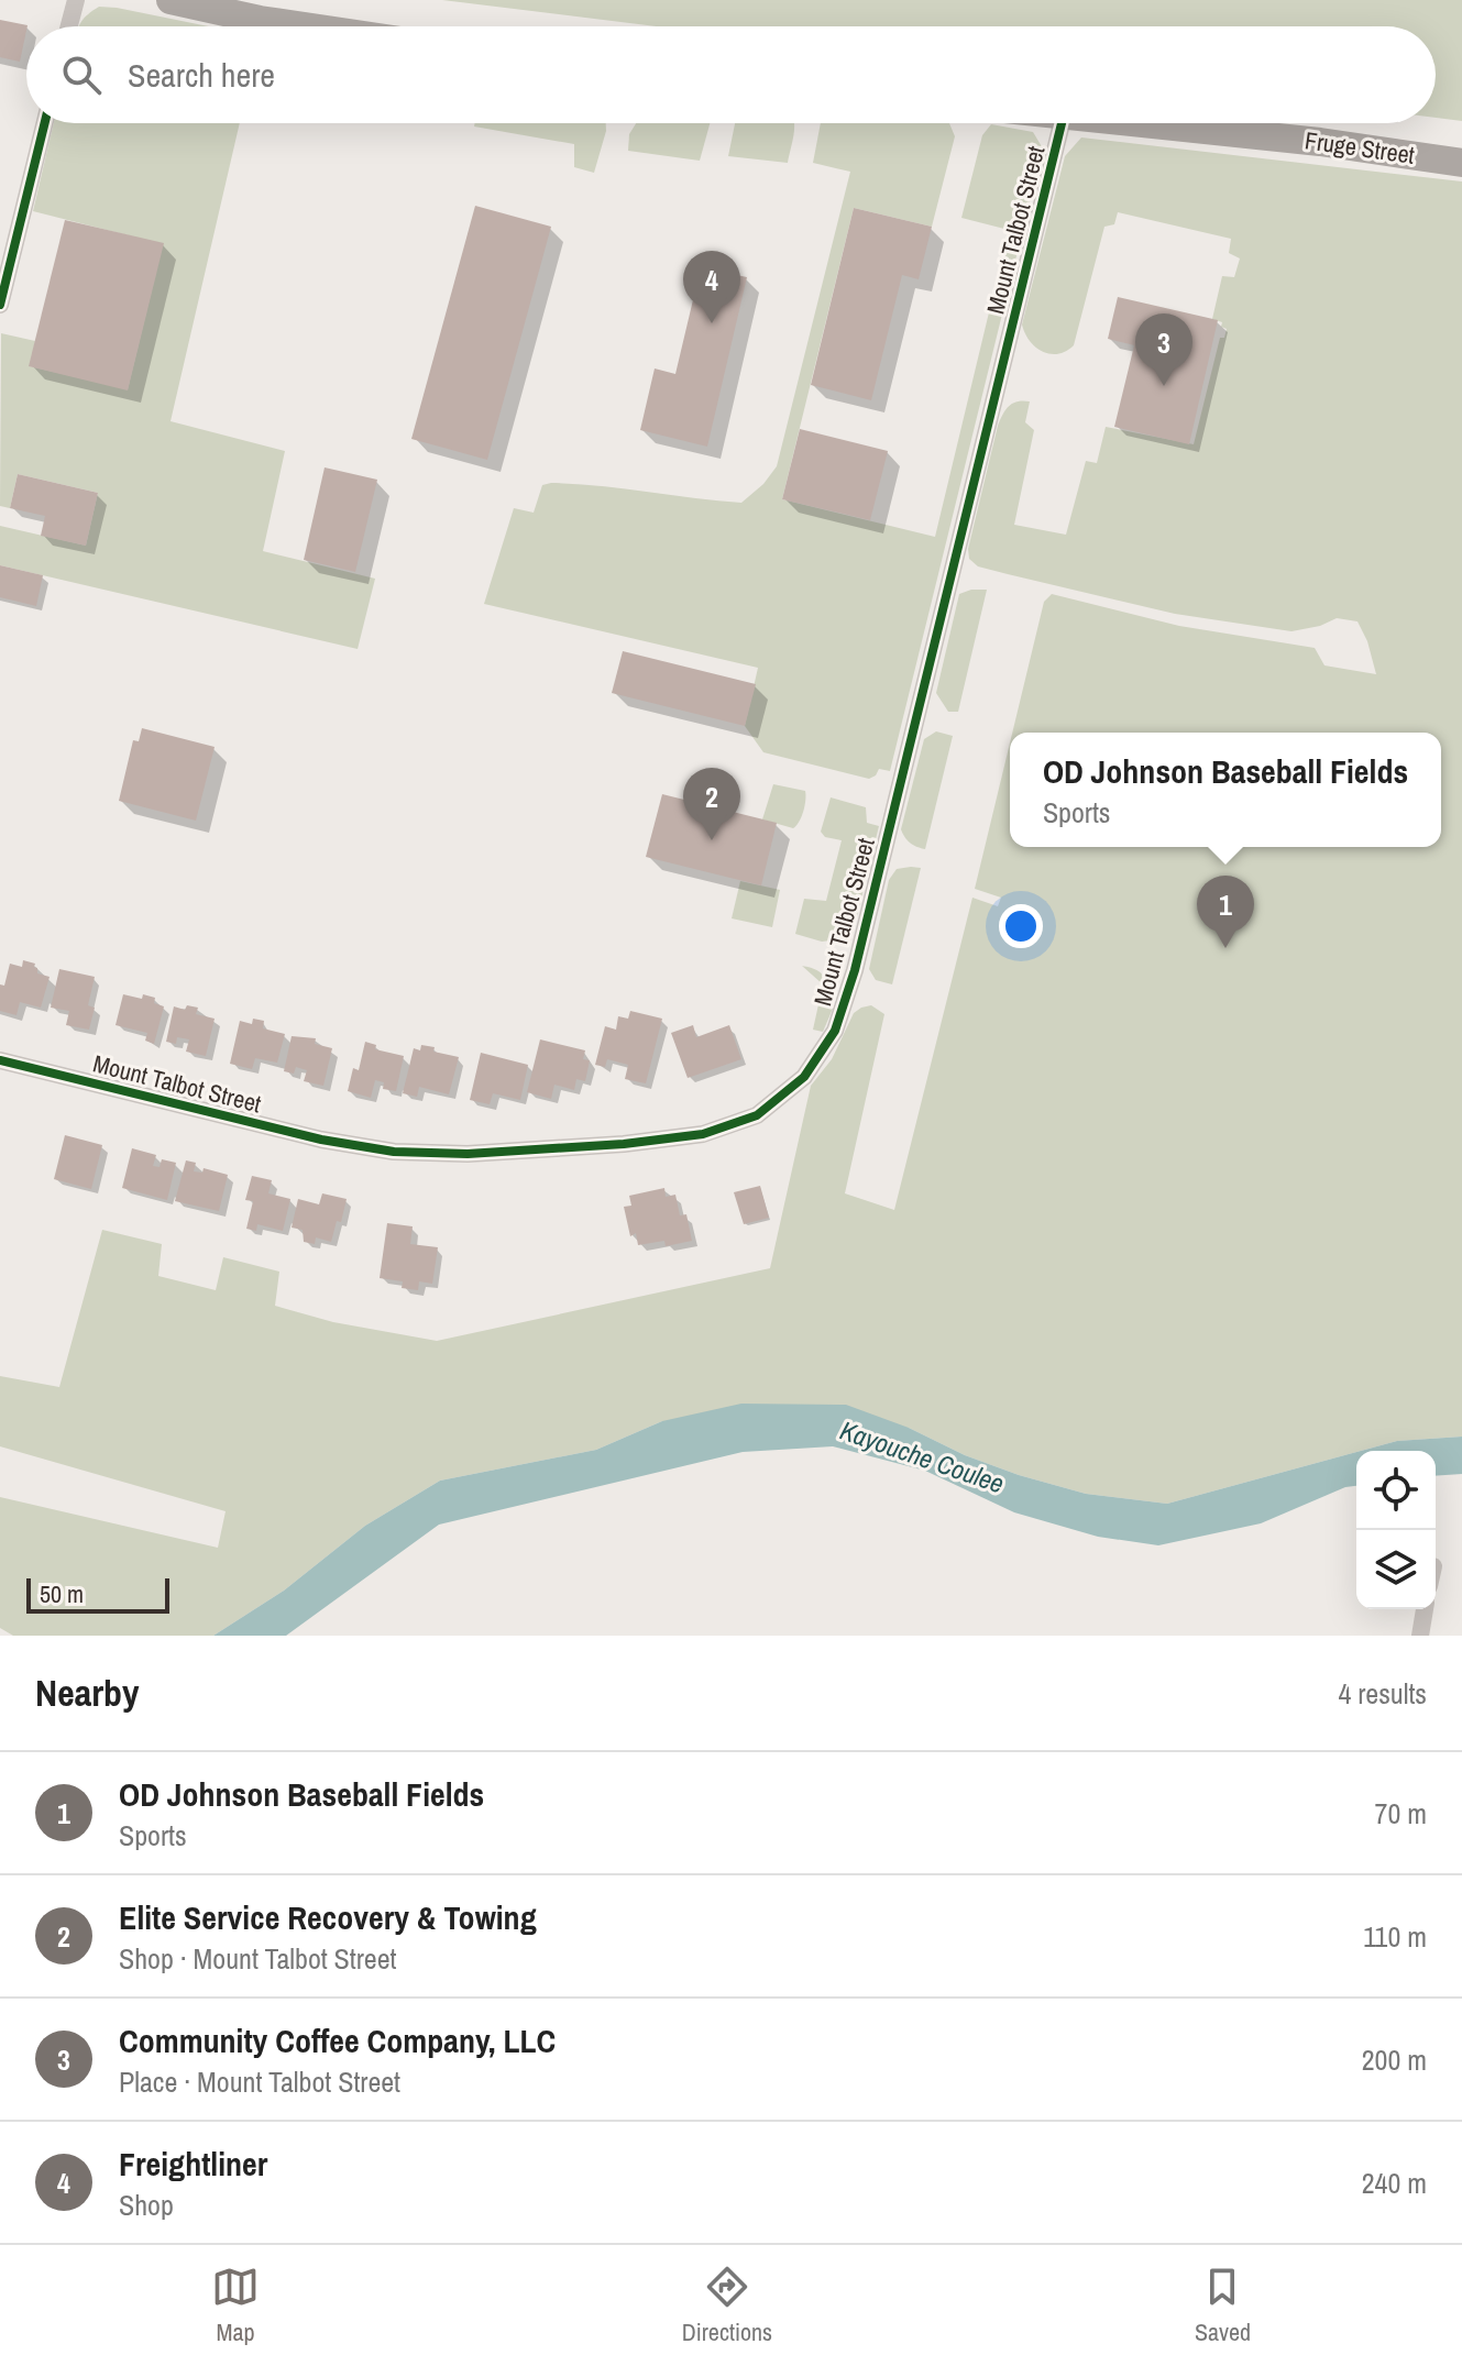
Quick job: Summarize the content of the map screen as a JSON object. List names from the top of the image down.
{
  "streets": {
    "main road": ["Fruge Street"],
    "street": ["Mount Talbot Street"]
  },
  "water": ["Kayouche Coulee"],
  "scale_bar": "50 m",
  "page": {
    "search": "Search here",
    "pins": [
      "4",
      "3",
      "2",
      "1"
    ],
    "popup": ["OD Johnson Baseball Fields", "Sports"],
    "scale": "50 m",
    "heading": ["Nearby", "4 results"],
    "list": [
      {
        "mark": "1",
        "name": "OD Johnson Baseball Fields",
        "note": "Sports",
        "value": "70 m"
      },
      {
        "mark": "2",
        "name": "Elite Service Recovery & Towing",
        "note": "Shop · Mount Talbot Street",
        "value": "110 m"
      },
      {
        "mark": "3",
        "name": "Community Coffee Company, LLC",
        "note": "Place · Mount Talbot Street",
        "value": "200 m"
      },
      {
        "mark": "4",
        "name": "Freightliner",
        "note": "Shop",
        "value": "240 m"
      }
    ],
    "nav": ["Map", "Directions", "Saved"]
  }
}
